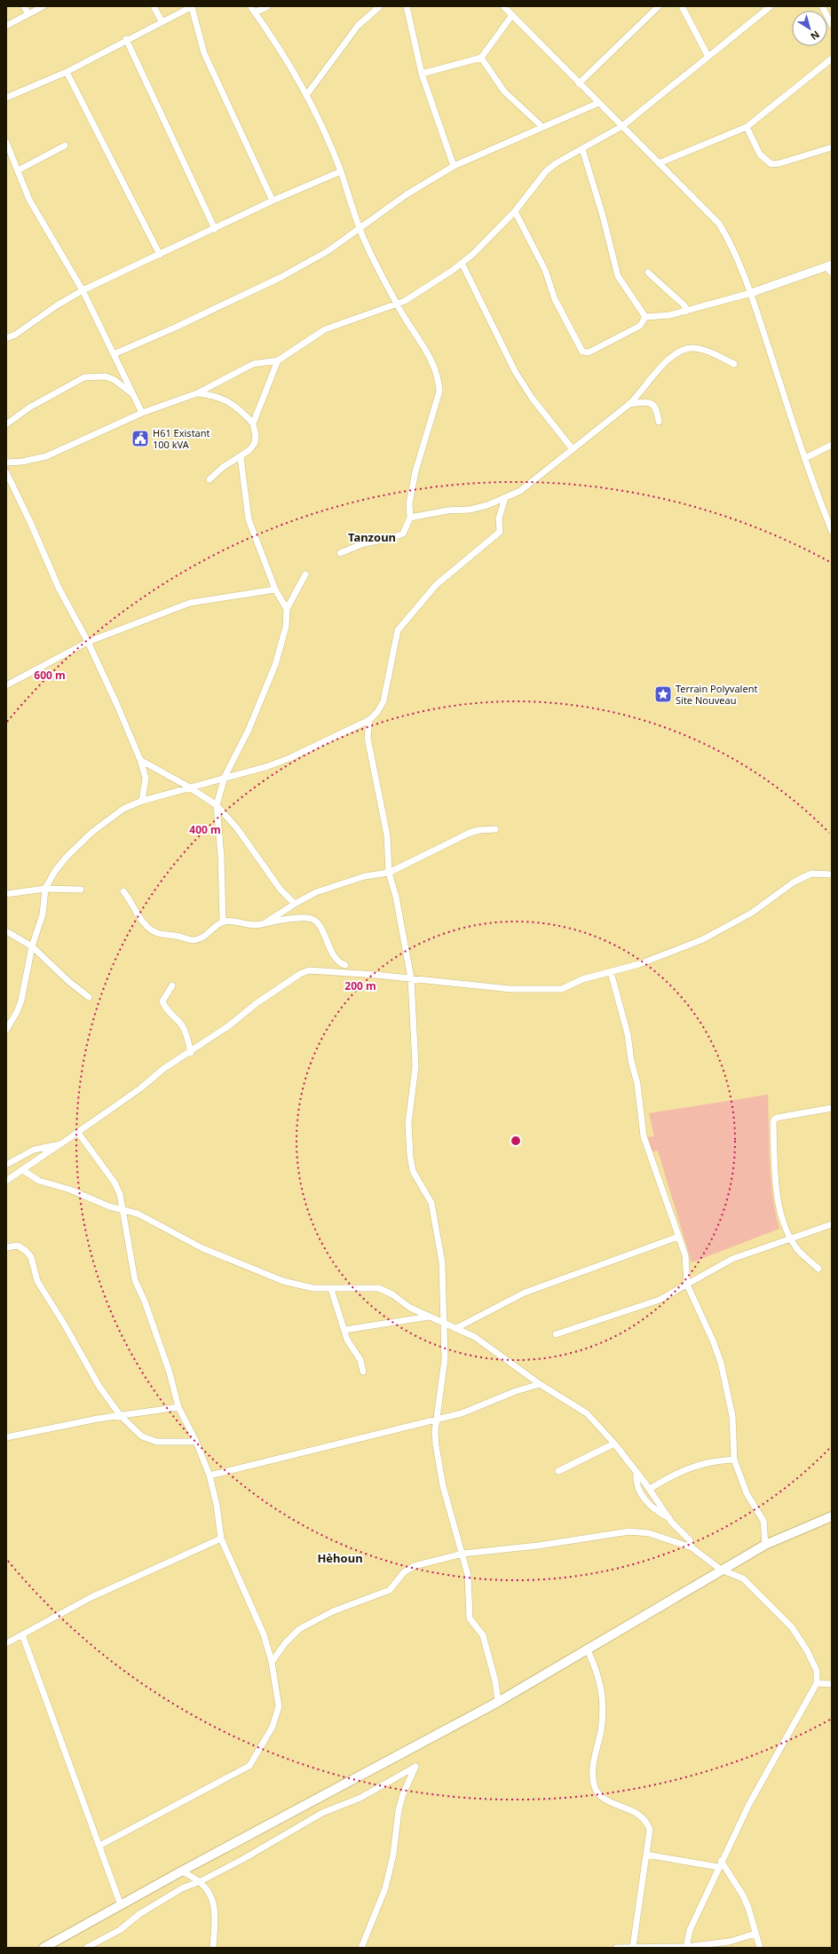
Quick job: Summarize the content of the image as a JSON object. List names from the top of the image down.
{
  "districts": ["Tanzoun", "Hèhoun"],
  "places": {
    "public building": ["H61 Existant 100 kVA"],
    "place": ["Terrain Polyvalent Site Nouveau"]
  },
  "north": "bottom right",
  "rings": ["600 m", "400 m", "200 m"]
}
